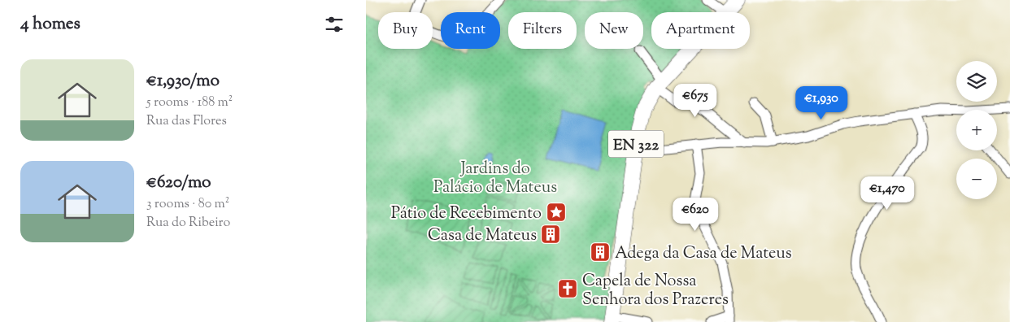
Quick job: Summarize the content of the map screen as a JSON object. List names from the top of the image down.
{
  "streets": {
    "main road": ["EN 322"]
  },
  "parks": ["Jardins do Palácio de Mateus"],
  "places": {
    "place": ["Pátio de Recebimento"],
    "building": ["Casa de Mateus", "Adega da Casa de Mateus"],
    "church": ["Capela de Nossa Senhora dos Prazeres"]
  },
  "page": {
    "heading": "4 homes",
    "chip": [
      "Buy",
      "Rent",
      "Filters",
      "New",
      "Apartment"
    ],
    "list": [
      {
        "name": "€1,930/mo",
        "note": "5 rooms · 188 m² · Rua das Flores"
      },
      {
        "name": "€620/mo",
        "note": "3 rooms · 80 m² · Rua do Ribeiro"
      }
    ],
    "map_buttons": ["+", "−"],
    "price": [
      "€675",
      "€1,930",
      "€1,470",
      "€620"
    ]
  }
}
